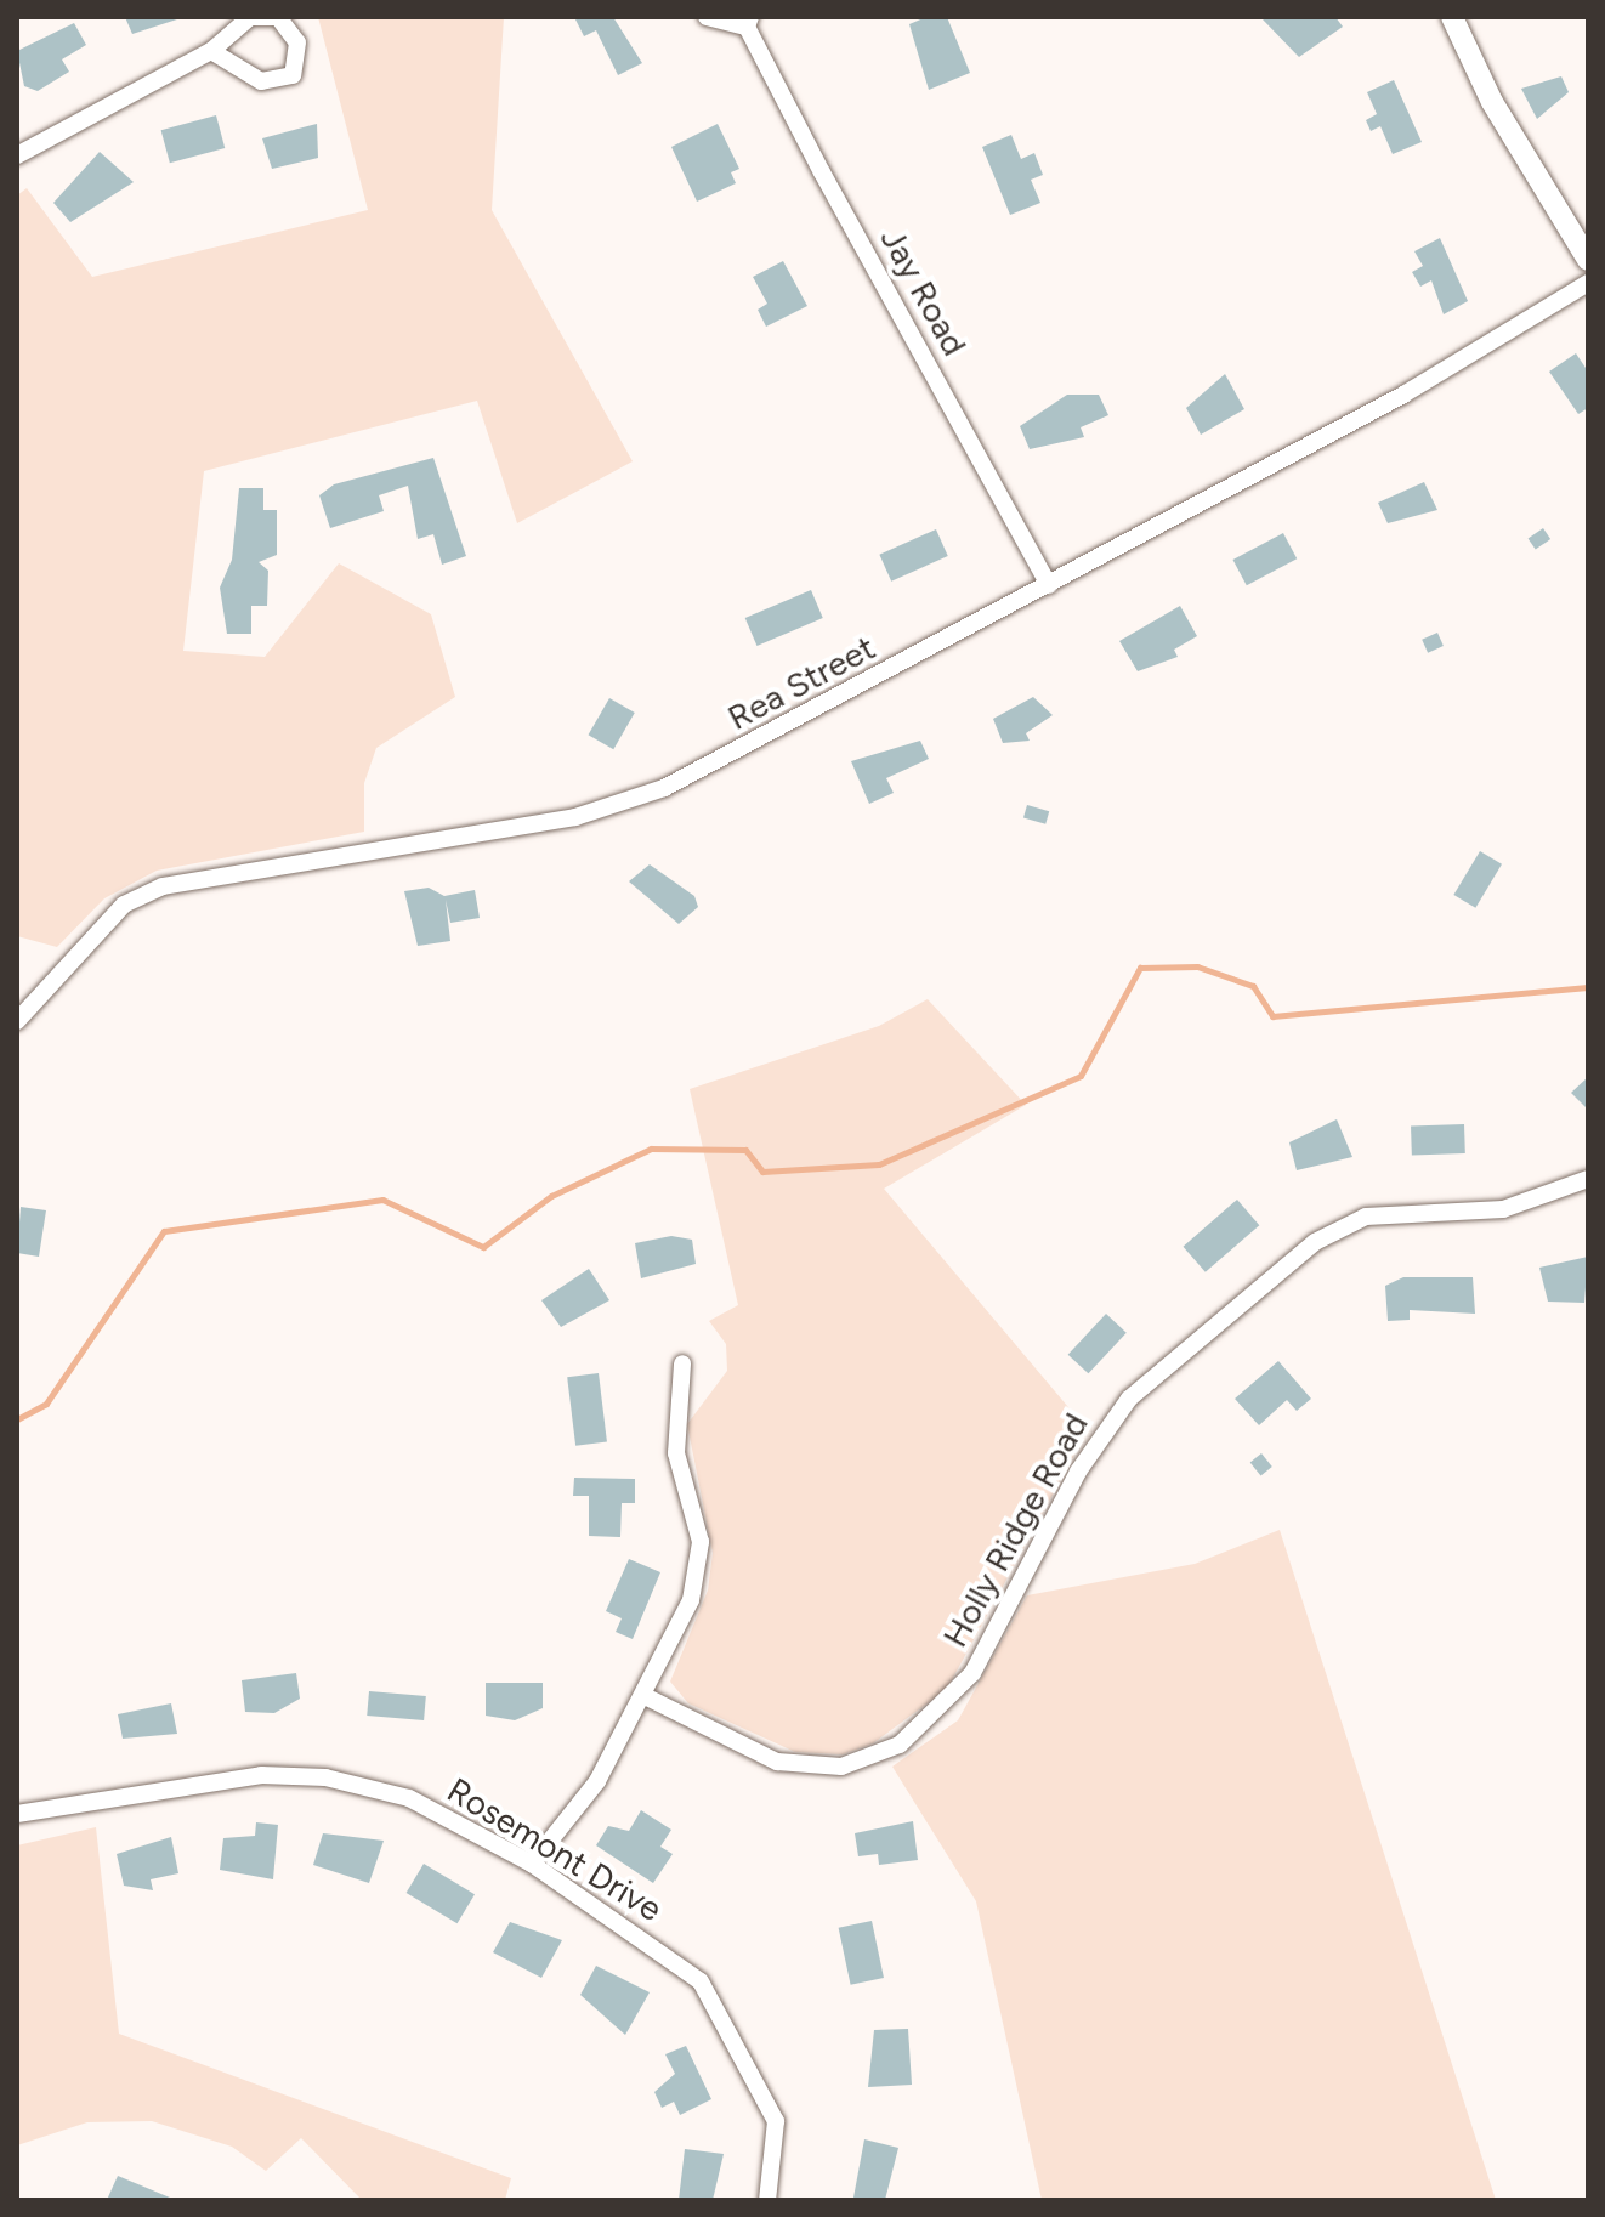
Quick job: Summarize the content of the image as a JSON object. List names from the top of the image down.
{
  "streets": {
    "street": [
      "Jay Road",
      "Rea Street",
      "Holly Ridge Road",
      "Rosemont Drive"
    ]
  },
  "crossings": [
    ["Jay Road", "Rea Street"]
  ]
}
